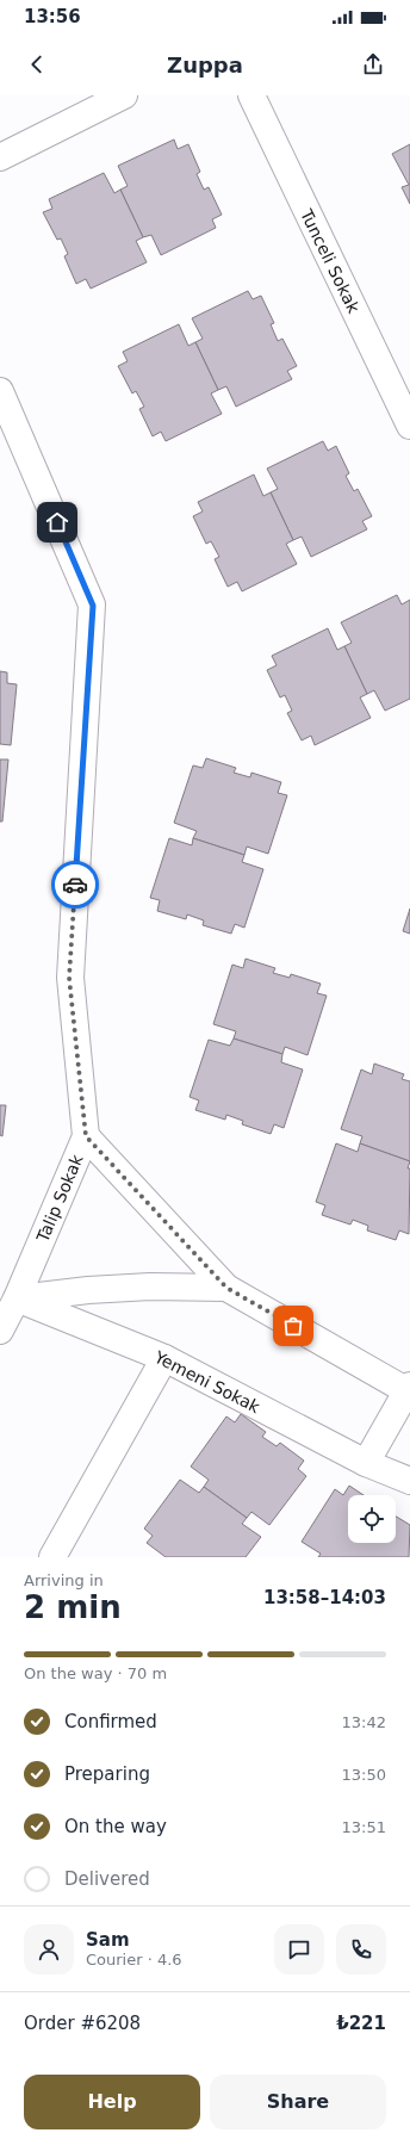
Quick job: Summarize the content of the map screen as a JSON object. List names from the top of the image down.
{
  "streets": {
    "street": ["Tunceli Sokak", "Talip Sokak", "Yemeni Sokak"]
  },
  "crossings": [
    ["Talip Sokak", "Yemeni Sokak"]
  ],
  "page": {
    "status": "13:56",
    "header": "Zuppa",
    "heading": ["2 min", "Arriving in", "13:58–14:03"],
    "panel": [
      "Sam",
      "Courier · 4.6",
      "Order #6208",
      "₺221"
    ],
    "bar": "On the way · 70 m",
    "list": [
      ["Confirmed", "13:42"],
      ["Preparing", "13:50"],
      ["On the way", "13:51"],
      "Delivered"
    ],
    "buttons": ["Help", "Share"]
  }
}
